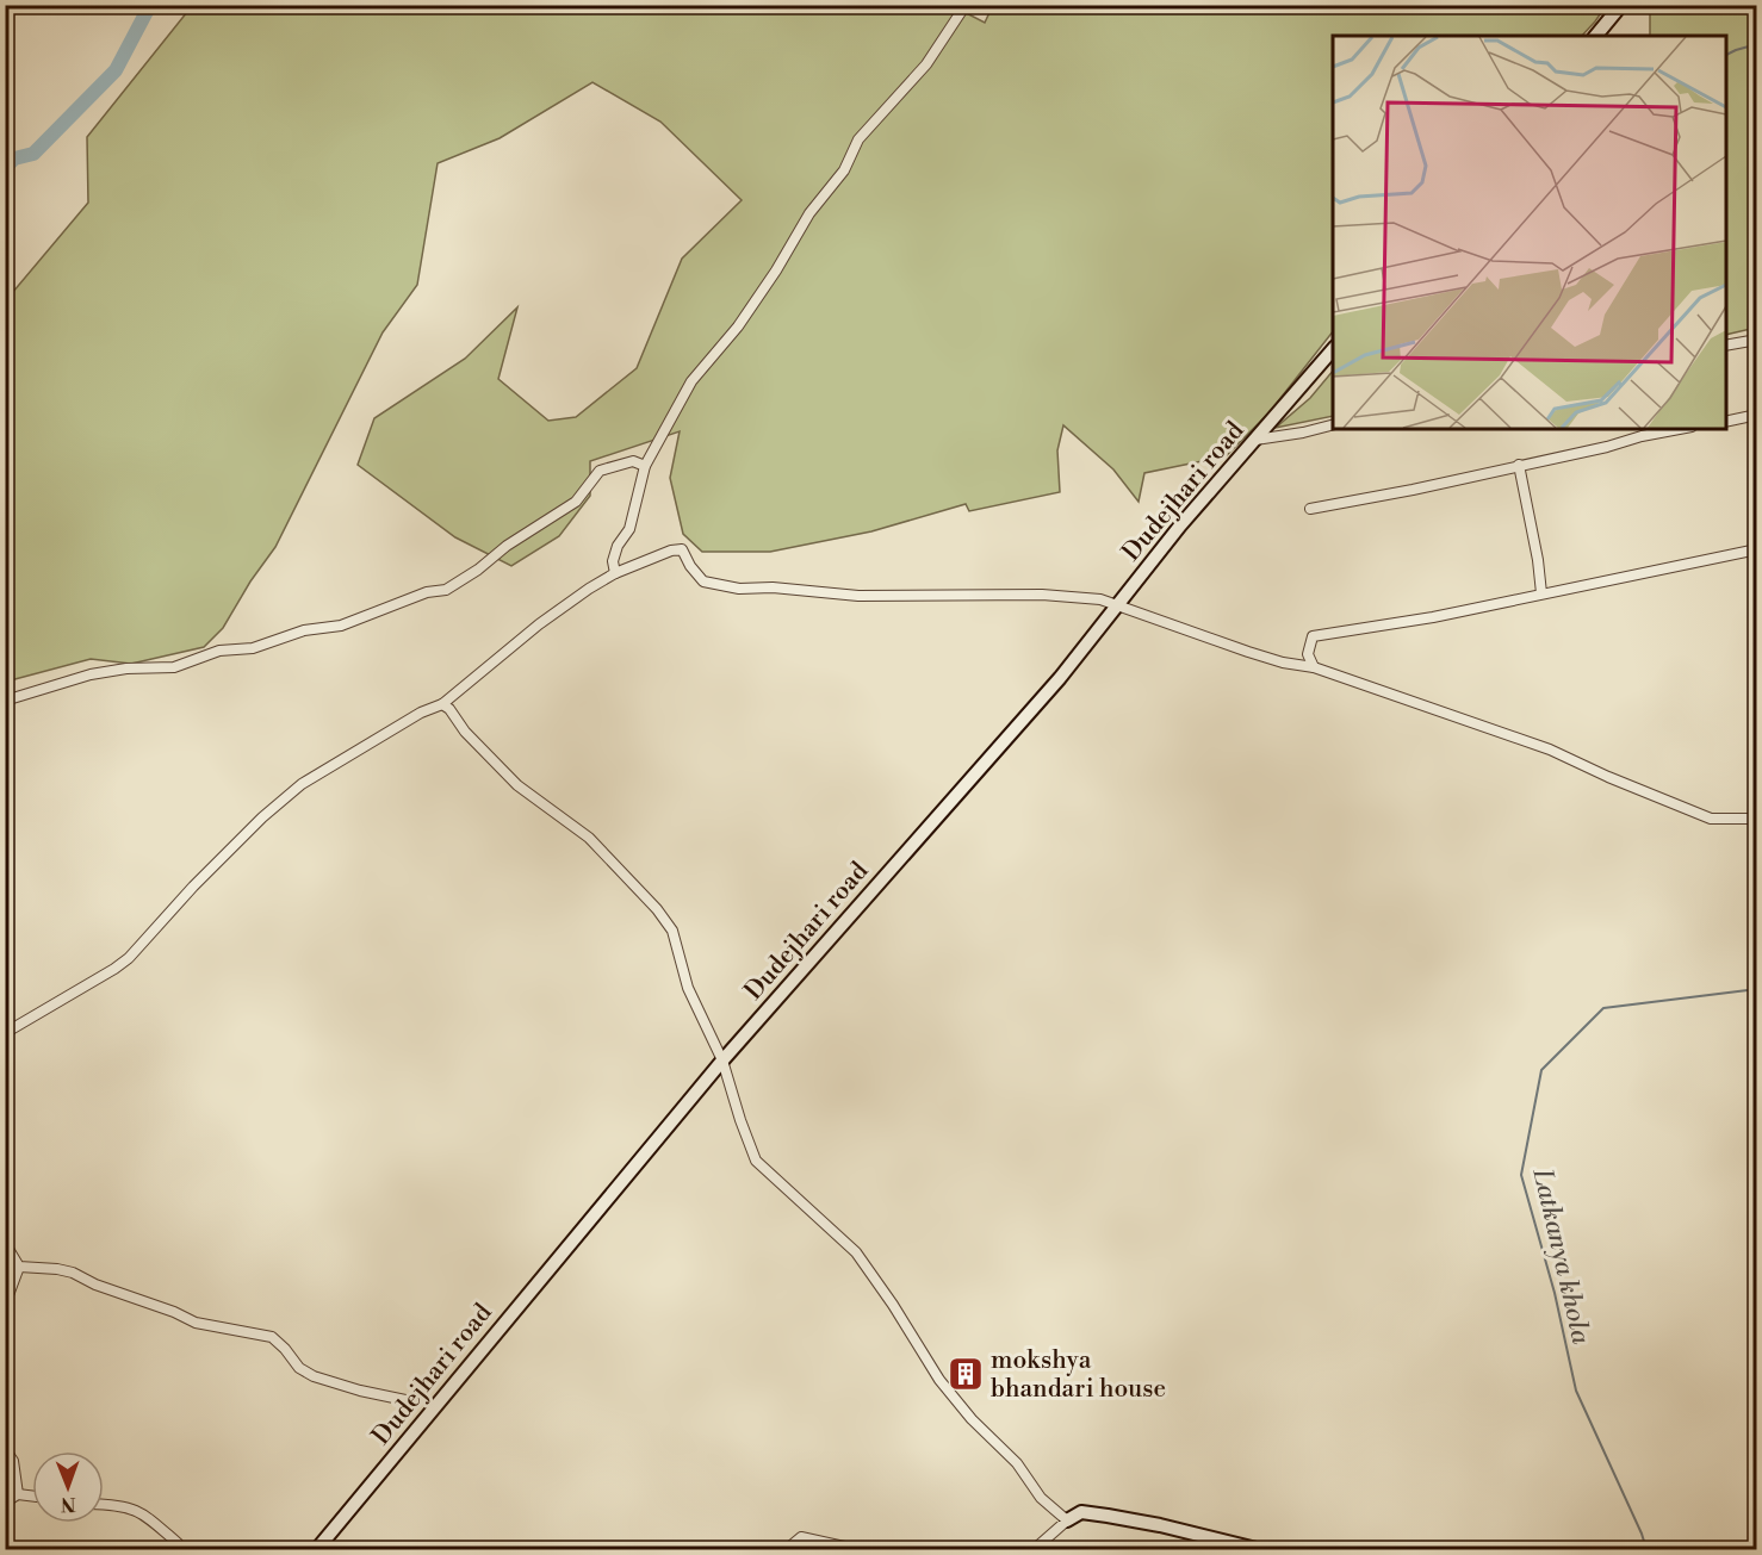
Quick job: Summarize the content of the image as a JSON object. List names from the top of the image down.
{
  "streets": {
    "street": ["Dudejhari road"]
  },
  "water": ["Latkanya khola"],
  "places": {
    "building": ["mokshya bhandari house"]
  },
  "north": "bottom"
}
